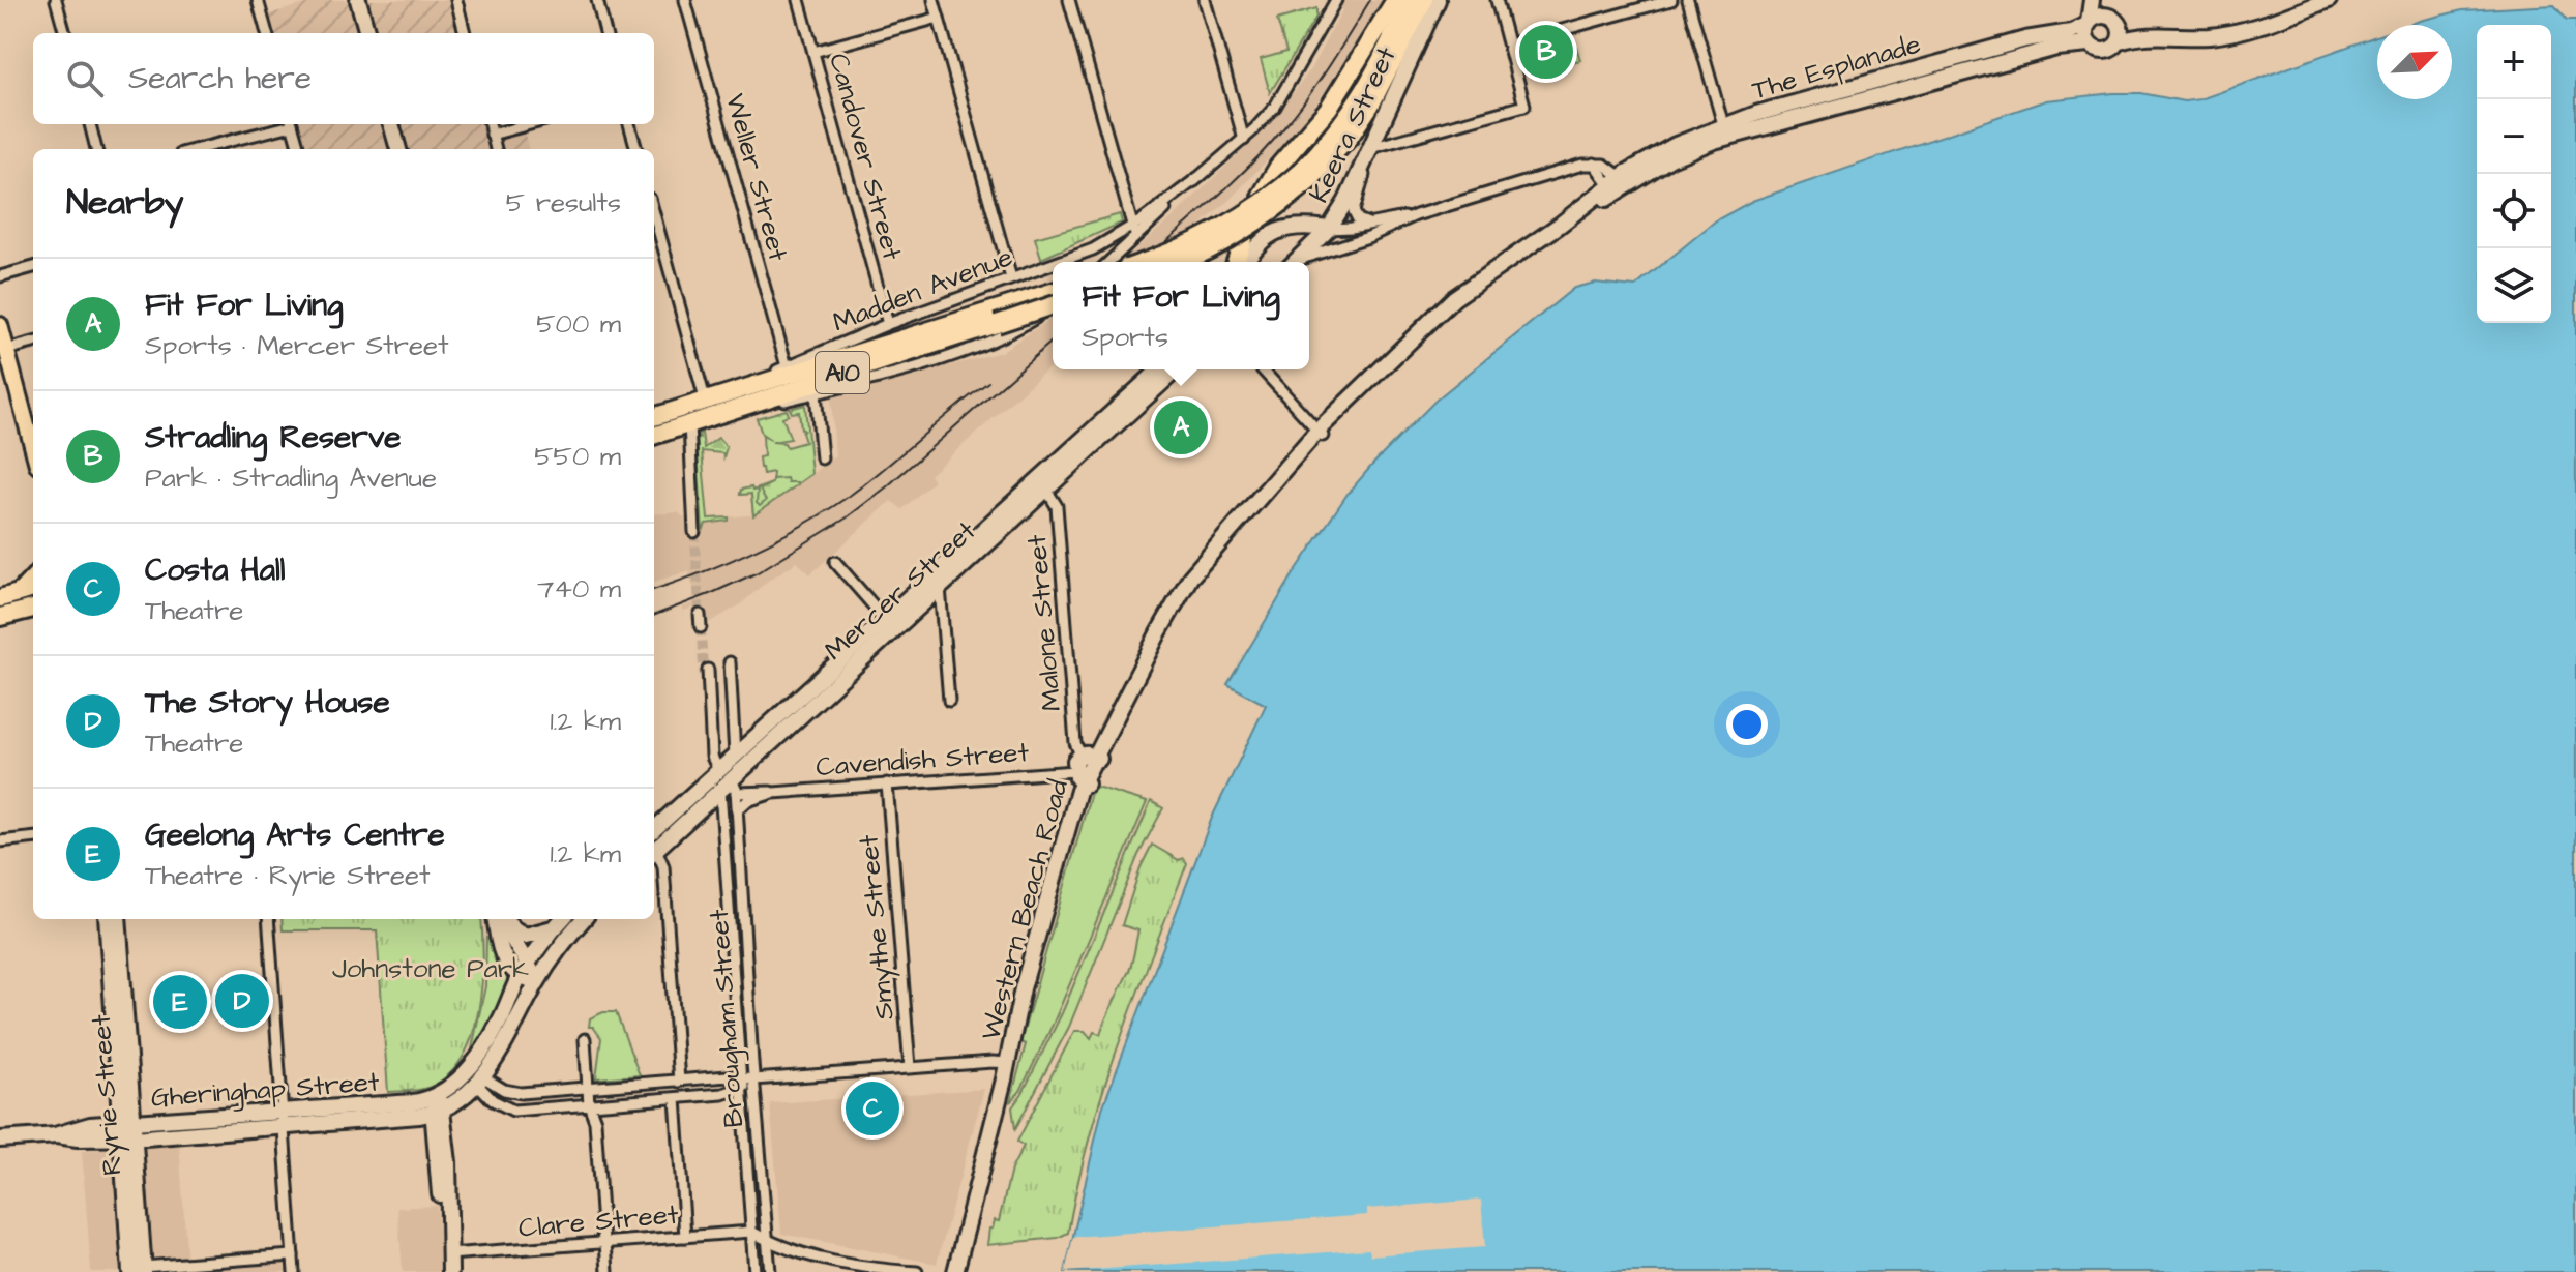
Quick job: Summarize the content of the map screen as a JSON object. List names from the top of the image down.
{
  "streets": {
    "highway": ["A10"],
    "street": [
      "The Esplanade",
      "Keera Street",
      "Candover Street",
      "Weller Street",
      "Madden Avenue",
      "Mercer Street",
      "Malone Street",
      "Cavendish Street",
      "Western Beach Road",
      "Smythe Street",
      "Brougham Street",
      "Gheringhap Street",
      "Ryrie Street",
      "Clare Street"
    ]
  },
  "crossings": [
    ["The Esplanade", "Western Beach Road"],
    ["Candover Street", "Madden Avenue"],
    ["Weller Street", "Madden Avenue"],
    ["Madden Avenue", "A10"],
    ["Mercer Street", "Malone Street"],
    ["Mercer Street", "Cavendish Street"],
    ["Mercer Street", "Brougham Street"],
    ["Malone Street", "Western Beach Road"],
    ["Cavendish Street", "Western Beach Road"],
    ["Cavendish Street", "Smythe Street"],
    ["Cavendish Street", "Brougham Street"],
    ["Brougham Street", "Clare Street"],
    ["Gheringhap Street", "Ryrie Street"]
  ],
  "parks": ["Johnstone Park"],
  "north": "top right",
  "page": {
    "pins": [
      "B",
      "A",
      "D",
      "E",
      "C"
    ],
    "map_buttons": ["+", "−"],
    "search": "Search here",
    "heading": ["Nearby", "5 results"],
    "list": [
      {
        "mark": "A",
        "name": "Fit For Living",
        "note": "Sports · Mercer Street",
        "value": "500 m"
      },
      {
        "mark": "B",
        "name": "Stradling Reserve",
        "note": "Park · Stradling Avenue",
        "value": "550 m"
      },
      {
        "mark": "C",
        "name": "Costa Hall",
        "note": "Theatre",
        "value": "740 m"
      },
      {
        "mark": "D",
        "name": "The Story House",
        "note": "Theatre",
        "value": "1.2 km"
      },
      {
        "mark": "E",
        "name": "Geelong Arts Centre",
        "note": "Theatre · Ryrie Street",
        "value": "1.2 km"
      }
    ],
    "popup": ["Fit For Living", "Sports"]
  }
}
